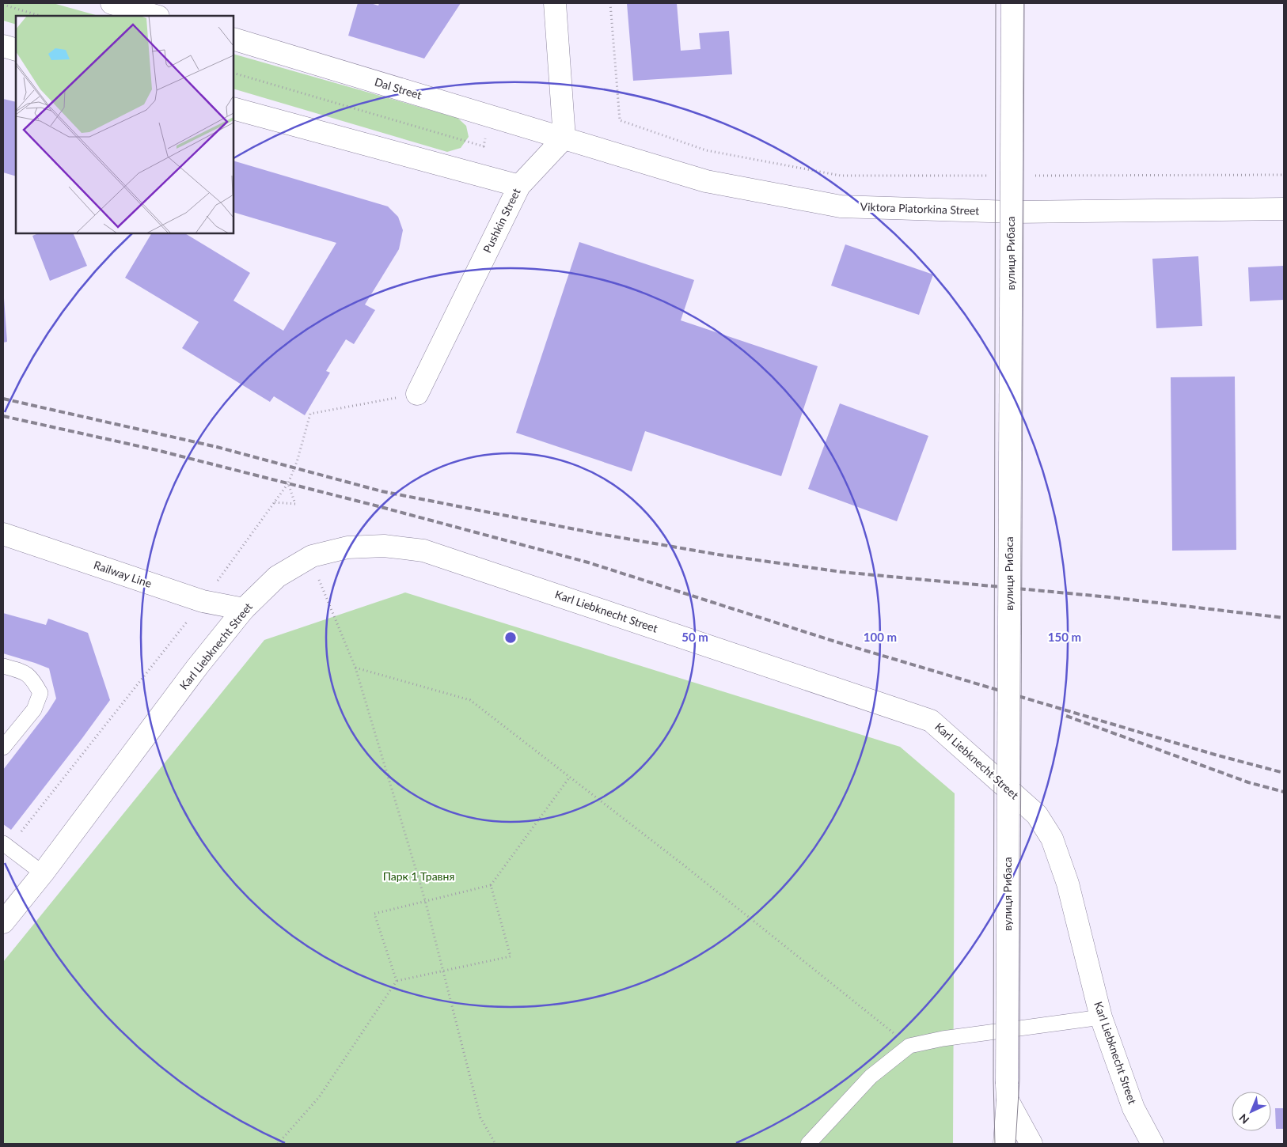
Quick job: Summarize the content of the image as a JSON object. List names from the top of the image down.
{
  "streets": {
    "street": [
      "Dal Street",
      "Viktora Piatorkina Street",
      "Pushkin Street",
      "вулиця Рибаса",
      "Railway Line",
      "Karl Liebknecht Street"
    ]
  },
  "crossings": [
    ["Dal Street", "Viktora Piatorkina Street"],
    ["Dal Street", "Pushkin Street"],
    ["Viktora Piatorkina Street", "Pushkin Street"],
    ["Railway Line", "Karl Liebknecht Street"]
  ],
  "parks": ["Парк 1 Травня"],
  "north": "bottom left",
  "rings": ["50 m", "100 m", "150 m"]
}
